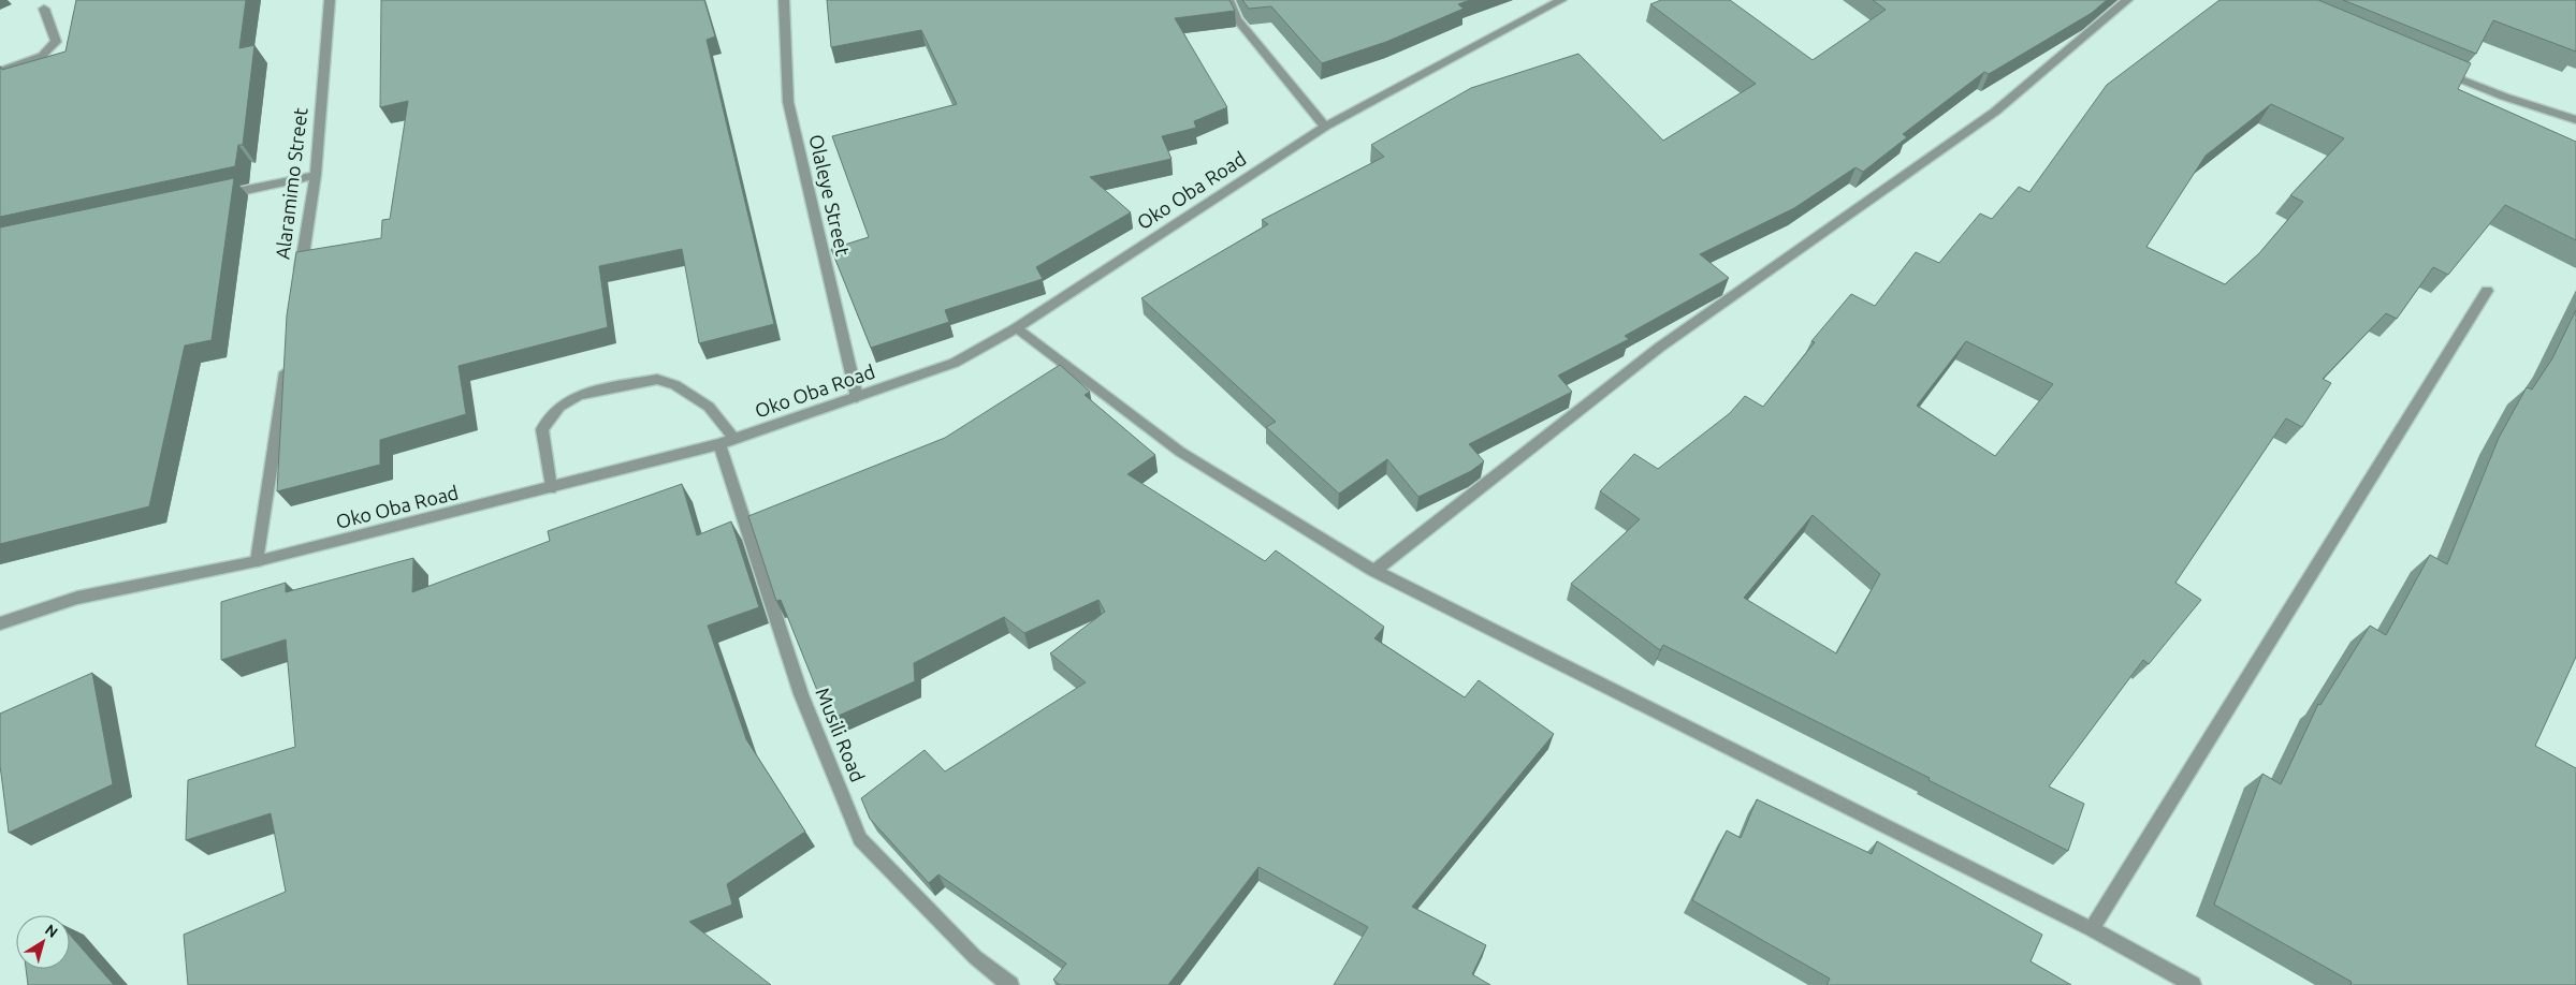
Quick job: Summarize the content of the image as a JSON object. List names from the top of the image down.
{
  "streets": {
    "street": [
      "Alaramimo Street",
      "Oko Oba Road",
      "Olaleye Street",
      "Musili Road"
    ]
  },
  "crossings": [
    ["Oko Oba Road", "Olaleye Street"],
    ["Oko Oba Road", "Musili Road"]
  ],
  "north": "top right"
}
